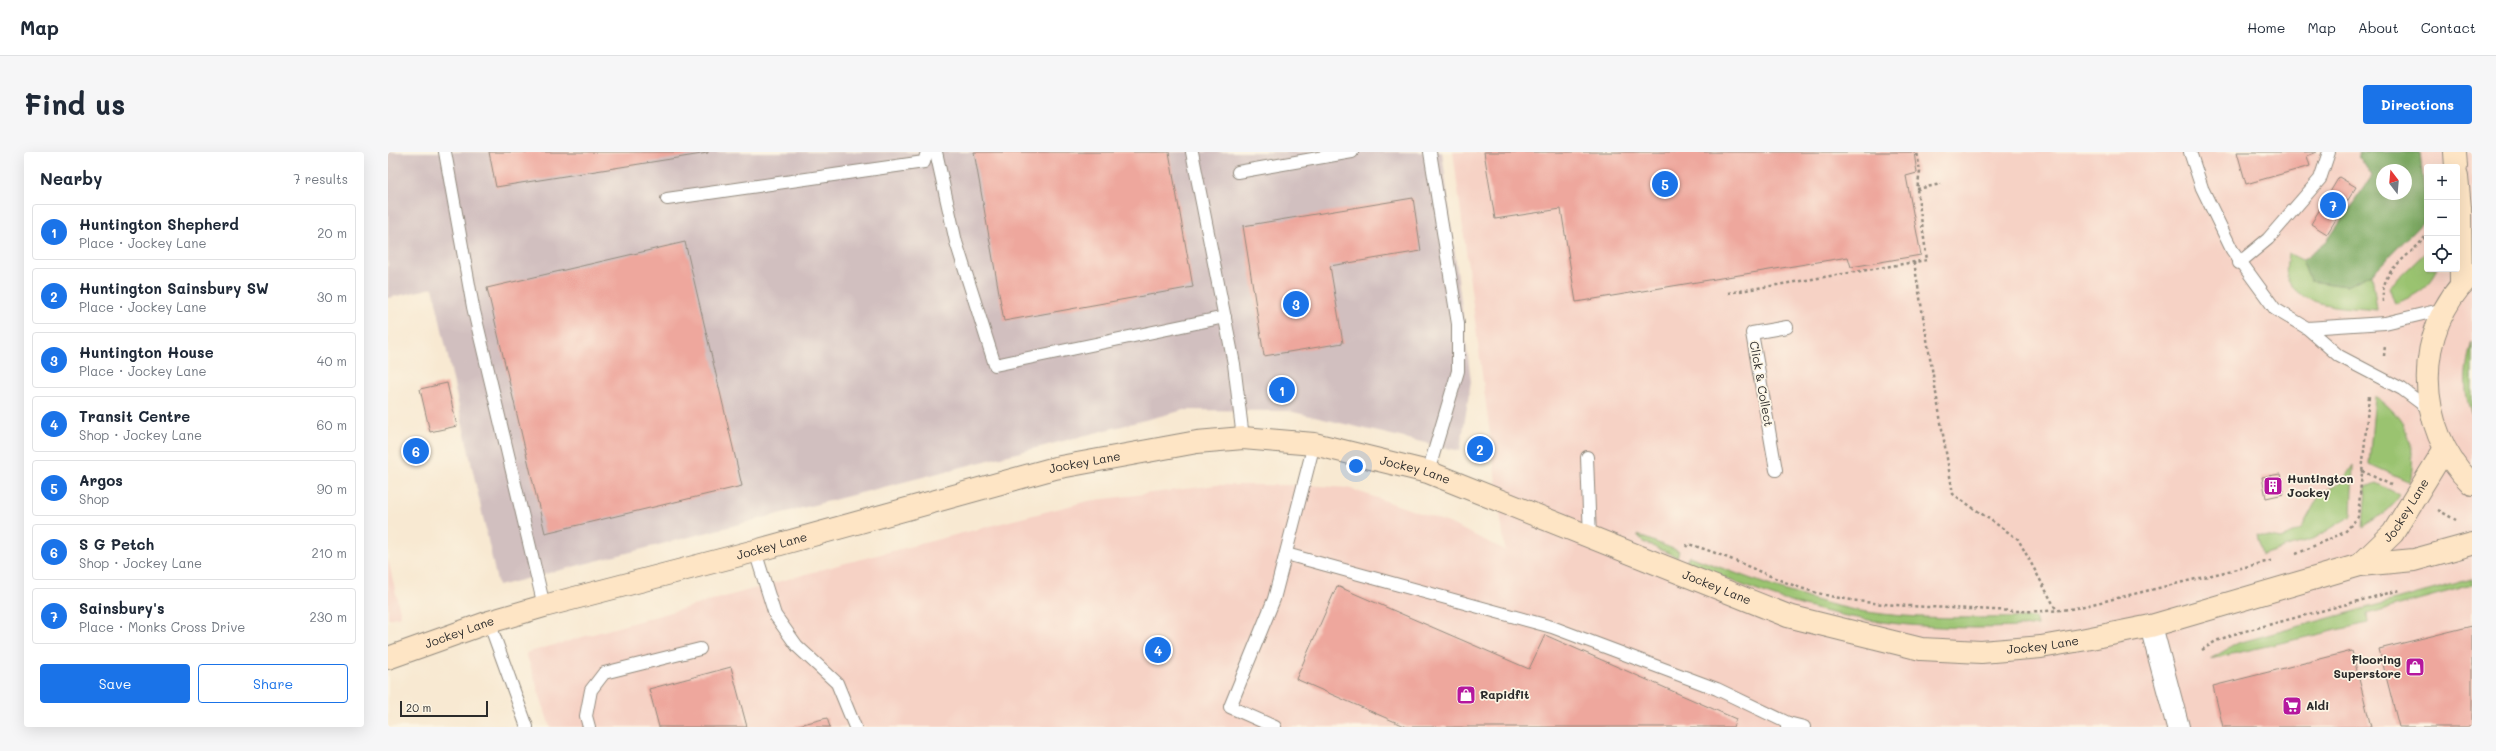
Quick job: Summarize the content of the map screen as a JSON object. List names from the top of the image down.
{
  "streets": {
    "street": ["Jockey Lane"],
    "lane": ["Click & Collect"]
  },
  "places": {
    "building": ["Huntington Jockey"],
    "shop": ["Flooring Superstore", "Rapidfit"],
    "supermarket": ["Aldi"]
  },
  "scale_bar": "20 m",
  "north": "top",
  "page": {
    "header": "Map",
    "nav": [
      "Home",
      "Map",
      "About",
      "Contact"
    ],
    "buttons": [
      "Directions",
      ["Save", "Share"]
    ],
    "title": "Find us",
    "heading": ["Nearby", "7 results"],
    "map_buttons": ["+", "−"],
    "pins": [
      "5",
      "7",
      "3",
      "1",
      "2",
      "6",
      "4"
    ],
    "list": [
      {
        "mark": "1",
        "name": "Huntington Shepherd",
        "note": "Place · Jockey Lane",
        "value": "20 m"
      },
      {
        "mark": "2",
        "name": "Huntington Sainsbury SW",
        "note": "Place · Jockey Lane",
        "value": "30 m"
      },
      {
        "mark": "3",
        "name": "Huntington House",
        "note": "Place · Jockey Lane",
        "value": "40 m"
      },
      {
        "mark": "4",
        "name": "Transit Centre",
        "note": "Shop · Jockey Lane",
        "value": "60 m"
      },
      {
        "mark": "5",
        "name": "Argos",
        "note": "Shop",
        "value": "90 m"
      },
      {
        "mark": "6",
        "name": "S G Petch",
        "note": "Shop · Jockey Lane",
        "value": "210 m"
      },
      {
        "mark": "7",
        "name": "Sainsbury's",
        "note": "Place · Monks Cross Drive",
        "value": "230 m"
      }
    ],
    "scale": "20 m"
  }
}
